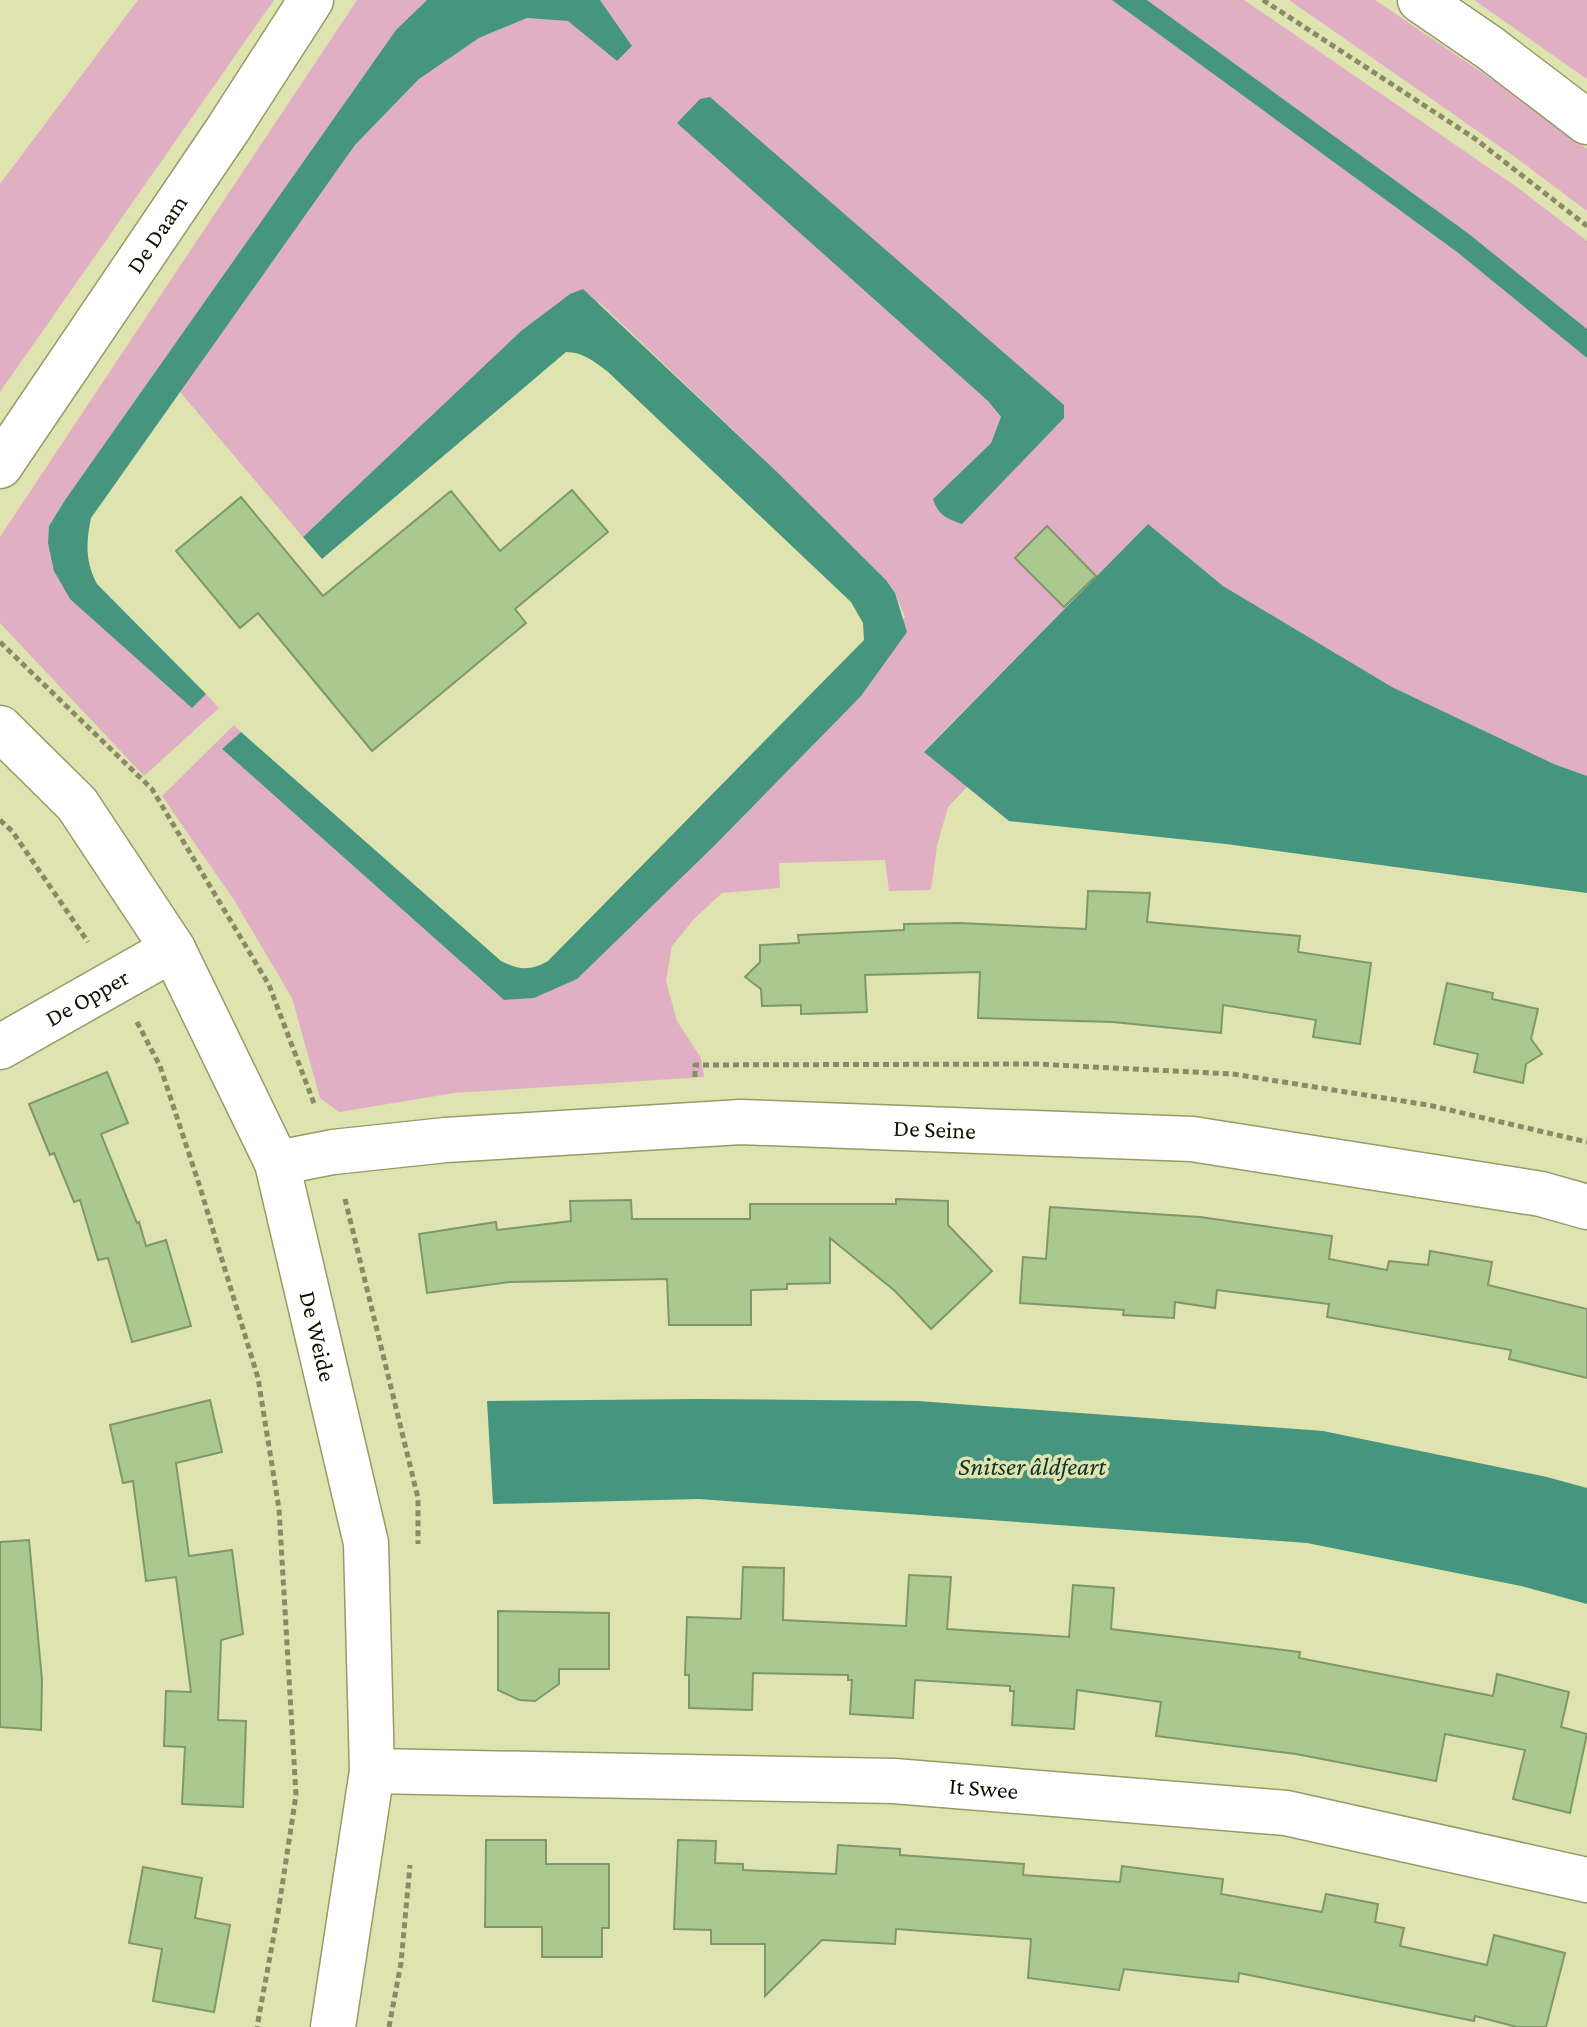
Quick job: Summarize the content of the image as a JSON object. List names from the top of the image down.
{
  "streets": {
    "street": [
      "De Daam",
      "De Opper",
      "De Seine",
      "De Weide",
      "It Swee"
    ]
  },
  "crossings": [
    ["De Opper", "De Weide"],
    ["De Seine", "De Weide"],
    ["De Weide", "It Swee"]
  ],
  "water": ["Snitser âldfeart"]
}
